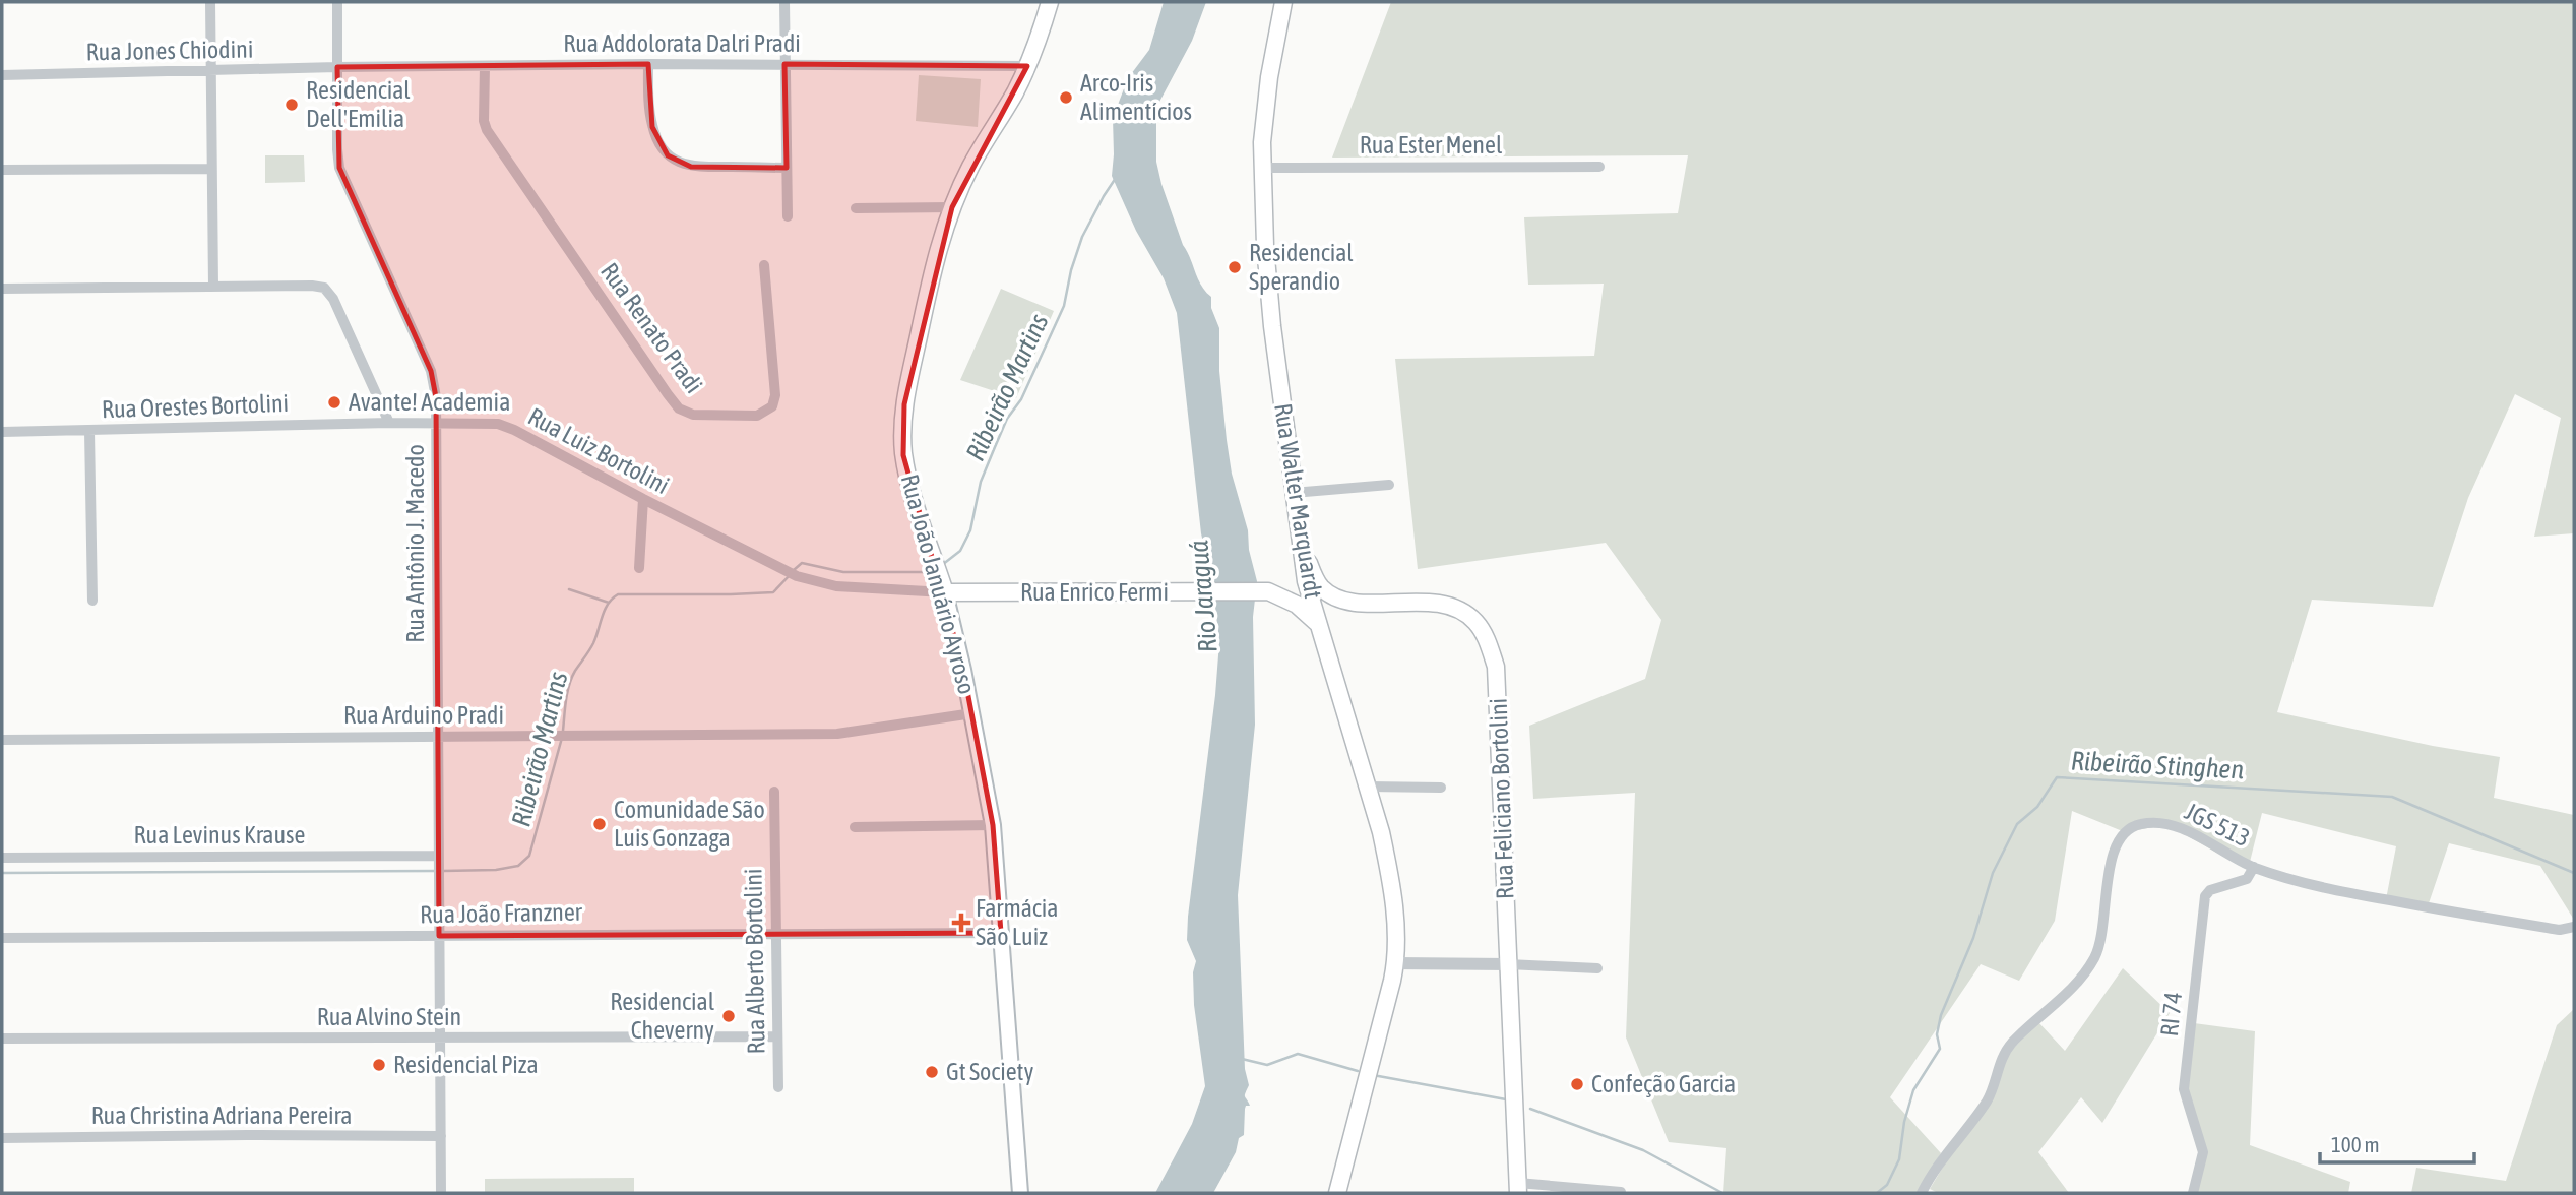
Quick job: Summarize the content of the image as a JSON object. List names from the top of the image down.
{
  "streets": {
    "main road": [
      "Rua Walter Marquardt",
      "Rua João Januário Ayroso",
      "Rua Enrico Fermi",
      "Rua Feliciano Bortolini"
    ],
    "street": [
      "Rua Addolorata Dalri Pradi",
      "Rua Jones Chiodini",
      "Rua Ester Menel",
      "Rua Renato Pradi",
      "Rua Orestes Bortolini",
      "Rua Luiz Bortolini",
      "Rua Antônio J. Macedo",
      "Rua Arduino Pradi",
      "JGS 513",
      "Rua Levinus Krause",
      "Rua João Franzner",
      "Rua Alberto Bortolini",
      "RI 74",
      "Rua Alvino Stein",
      "Rua Christina Adriana Pereira"
    ]
  },
  "crossings": [
    ["Rua Addolorata Dalri Pradi", "Rua Jones Chiodini"],
    ["Rua Addolorata Dalri Pradi", "Rua Renato Pradi"],
    ["Rua Addolorata Dalri Pradi", "Rua Antônio J. Macedo"],
    ["Rua Addolorata Dalri Pradi", "Rua João Januário Ayroso"],
    ["Rua Jones Chiodini", "Rua Antônio J. Macedo"],
    ["Rua Ester Menel", "Rua Walter Marquardt"],
    ["Rua Orestes Bortolini", "Rua Luiz Bortolini"],
    ["Rua Luiz Bortolini", "Rua Antônio J. Macedo"],
    ["Rua Luiz Bortolini", "Rua João Januário Ayroso"],
    ["Rua Luiz Bortolini", "Rua Enrico Fermi"],
    ["Rua Walter Marquardt", "Rua Enrico Fermi"],
    ["Rua Antônio J. Macedo", "Rua Arduino Pradi"],
    ["Rua Antônio J. Macedo", "Rua Levinus Krause"],
    ["Rua Antônio J. Macedo", "Rua João Franzner"],
    ["Rua Antônio J. Macedo", "Rua Alvino Stein"],
    ["Rua Antônio J. Macedo", "Rua Christina Adriana Pereira"],
    ["Rua João Januário Ayroso", "Rua Enrico Fermi"],
    ["Rua João Januário Ayroso", "Rua Arduino Pradi"],
    ["Rua João Januário Ayroso", "Rua João Franzner"],
    ["JGS 513", "RI 74"],
    ["Rua João Franzner", "Rua Alberto Bortolini"],
    ["Rua Alberto Bortolini", "Rua Alvino Stein"]
  ],
  "water": ["Ribeirão Martins", "Rio Jaraguá", "Ribeirão Stinghen"],
  "places": {
    "other": [
      "Arco-Iris Alimentícios",
      "Residencial Dell'Emilia",
      "Residencial Sperandio",
      "Avante! Academia",
      "Comunidade São Luis Gonzaga",
      "Residencial Cheverny",
      "Residencial Piza",
      "Gt Society",
      "Confeção Garcia"
    ],
    "health": ["Farmácia São Luiz"]
  },
  "scale_bar": "100 m"
}
